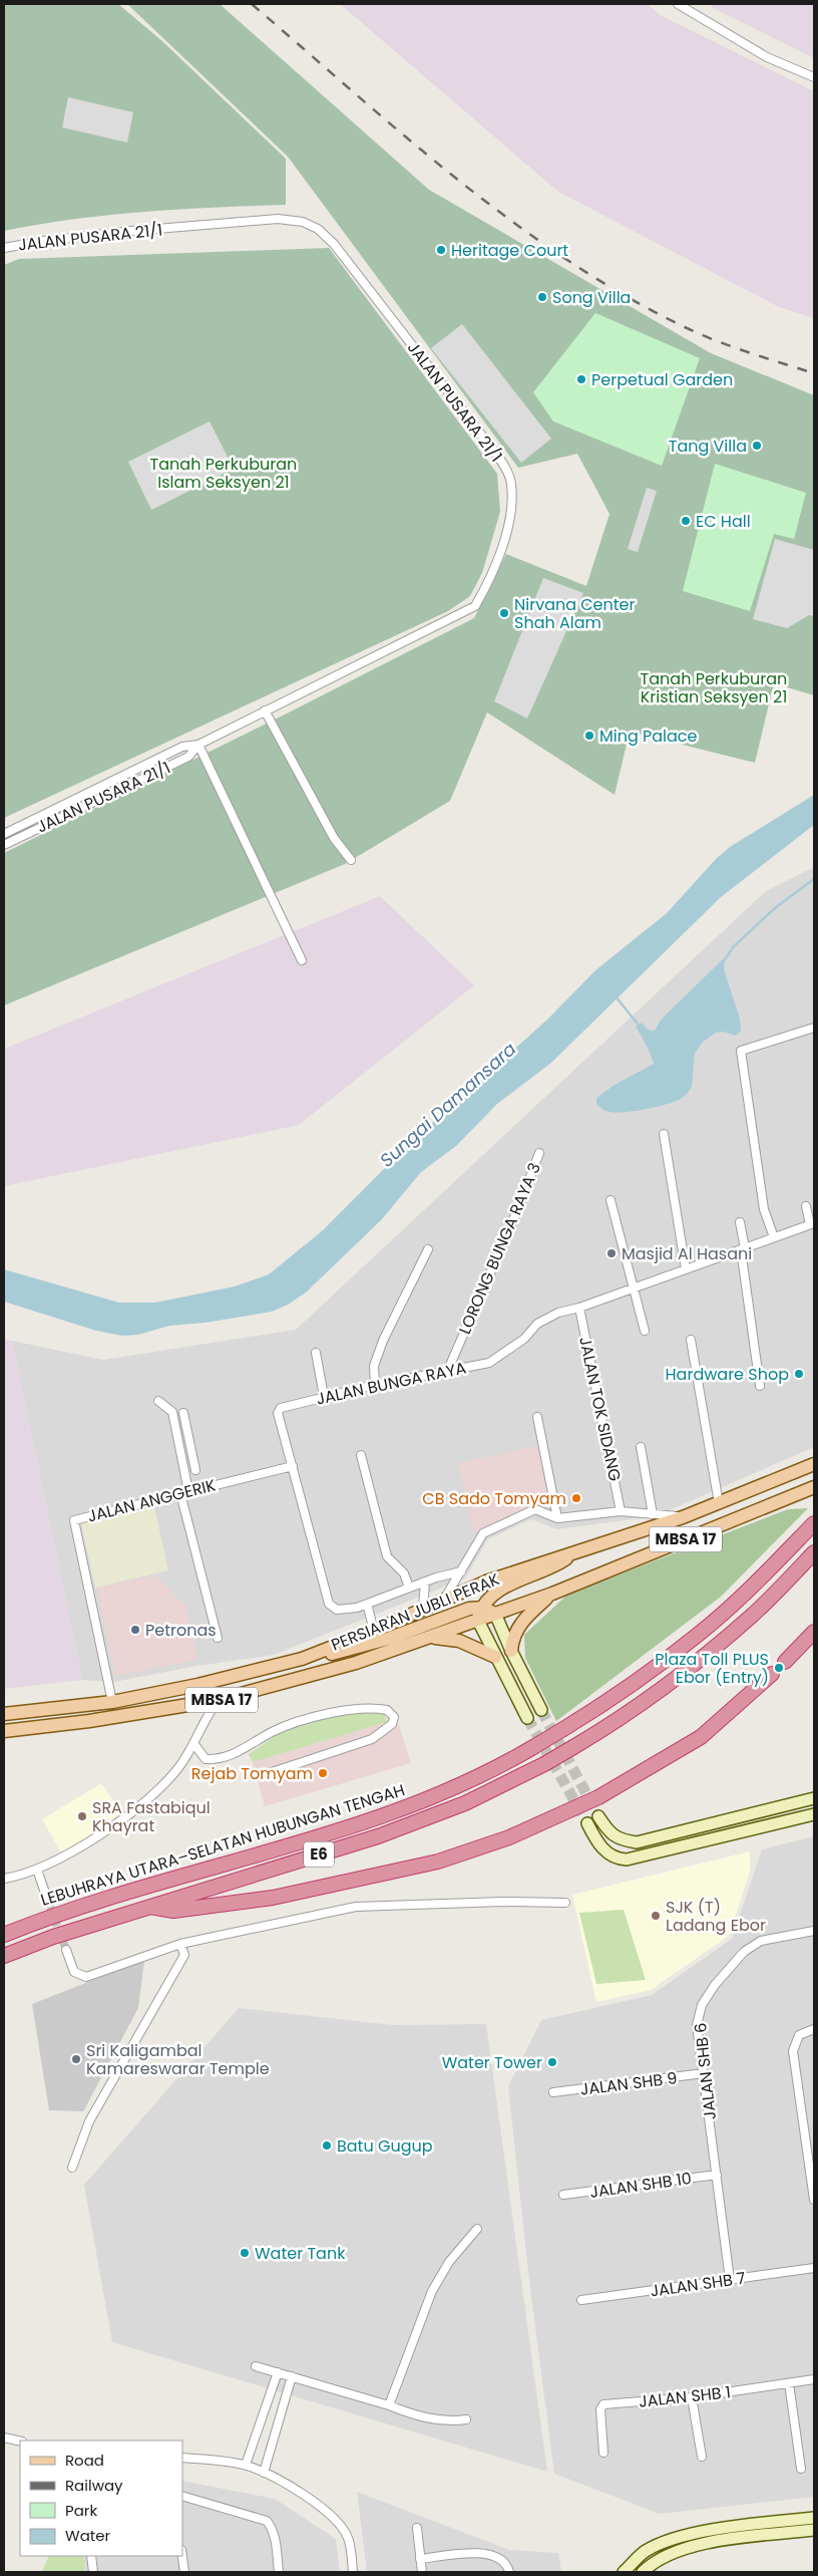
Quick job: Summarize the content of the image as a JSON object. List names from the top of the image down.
{
  "streets": {
    "highway": ["LEBUHRAYA UTARA–SELATAN HUBUNGAN TENGAH", "E6"],
    "main road": ["MBSA 17", "PERSIARAN JUBLI PERAK"],
    "street": [
      "JALAN PUSARA 21/1",
      "LORONG BUNGA RAYA 3",
      "JALAN BUNGA RAYA",
      "JALAN TOK SIDANG",
      "JALAN ANGGERIK",
      "JALAN SHB 6",
      "JALAN SHB 9",
      "JALAN SHB 10",
      "JALAN SHB 7",
      "JALAN SHB 1"
    ]
  },
  "crossings": [
    ["LORONG BUNGA RAYA 3", "JALAN BUNGA RAYA"],
    ["JALAN BUNGA RAYA", "JALAN TOK SIDANG"],
    ["JALAN BUNGA RAYA", "JALAN ANGGERIK"],
    ["JALAN ANGGERIK", "PERSIARAN JUBLI PERAK"],
    ["JALAN SHB 6", "JALAN SHB 9"],
    ["JALAN SHB 6", "JALAN SHB 10"],
    ["JALAN SHB 6", "JALAN SHB 7"]
  ],
  "water": ["Sungai Damansara"],
  "parks": ["Tanah Perkuburan Islam Seksyen 21", "Tanah Perkuburan Kristian Seksyen 21"],
  "places": [
    "Heritage Court",
    "Song Villa",
    "Perpetual Garden",
    "Tang Villa",
    "EC Hall",
    "Nirvana Center Shah Alam",
    "Ming Palace",
    "Masjid Al Hasani",
    "Hardware Shop",
    "CB Sado Tomyam",
    "Petronas",
    "Plaza Toll PLUS Ebor (Entry)",
    "Rejab Tomyam",
    "SRA Fastabiqul Khayrat",
    "SJK (T) Ladang Ebor",
    "Sri Kaligambal Kamareswarar Temple",
    "Water Tower",
    "Batu Gugup",
    "Water Tank"
  ],
  "legend": [
    "Road",
    "Railway",
    "Park",
    "Water"
  ]
}
